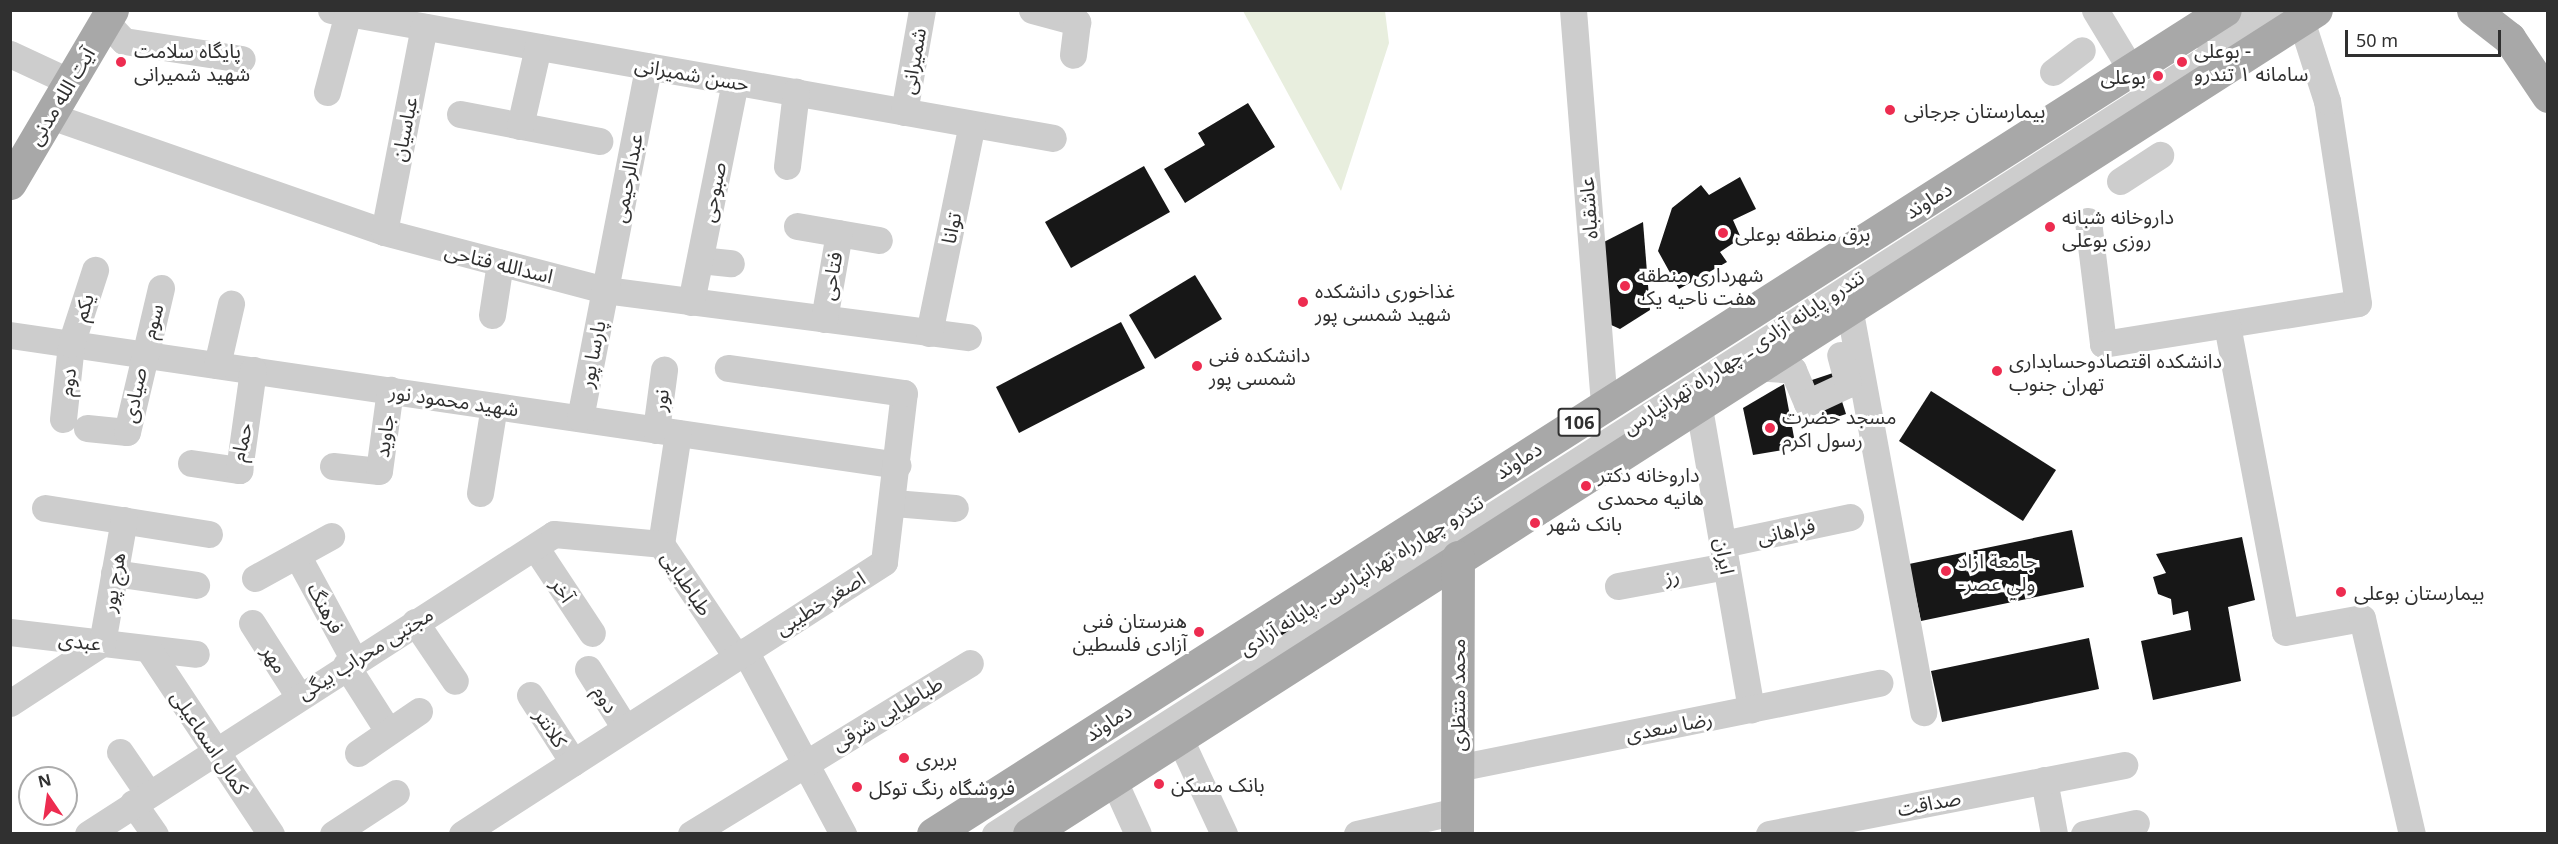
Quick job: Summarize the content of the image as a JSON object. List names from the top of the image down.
{
  "streets": {
    "main road": [
      "آیت الله مدنی",
      "دماوند",
      "106",
      "محمد منتظری"
    ],
    "street": [
      "شمیرانی",
      "حسن شمیرانی",
      "عباسیان",
      "عبدالرحیمی",
      "صبوحی",
      "عاشقباه",
      "توانا",
      "اسدالله فتاحی",
      "فتاحی",
      "یکم",
      "سوم",
      "تندرو پایانه آزادی ـ چهارراه تهرانپارس",
      "پارسا پور",
      "دوم",
      "صیادی",
      "شهید محمود نور",
      "نور",
      "جاوید",
      "حمام",
      "فراهانی",
      "ایران",
      "تندرو چهارراه تهرانپارس ـ پایانه آزادی",
      "رز",
      "هرج پور",
      "طباطبایی",
      "آخر",
      "اصغر خطیبی",
      "فرهنگ",
      "عبدی",
      "مجتبی محراب بیگی",
      "مهر",
      "طباطبایی شرقی",
      "رضا سعدی",
      "کلانتر",
      "کمال اسماعیلی",
      "صداقت"
    ]
  },
  "crossings": [
    ["شمیرانی", "حسن شمیرانی"],
    ["حسن شمیرانی", "عباسیان"],
    ["حسن شمیرانی", "عبدالرحیمی"],
    ["حسن شمیرانی", "صبوحی"],
    ["حسن شمیرانی", "توانا"],
    ["آیت الله مدنی", "اسدالله فتاحی"],
    ["عباسیان", "اسدالله فتاحی"],
    ["عبدالرحیمی", "اسدالله فتاحی"],
    ["عبدالرحیمی", "پارسا پور"],
    ["صبوحی", "اسدالله فتاحی"],
    ["دماوند", "عاشقباه"],
    ["توانا", "اسدالله فتاحی"],
    ["اسدالله فتاحی", "فتاحی"],
    ["اسدالله فتاحی", "پارسا پور"],
    ["یکم", "دوم"],
    ["یکم", "شهید محمود نور"],
    ["سوم", "صیادی"],
    ["سوم", "شهید محمود نور"],
    ["تندرو پایانه آزادی ـ چهارراه تهرانپارس", "106"],
    ["پارسا پور", "شهید محمود نور"],
    ["دوم", "صیادی"],
    ["دوم", "شهید محمود نور"],
    ["دوم", "اصغر خطیبی"],
    ["صیادی", "شهید محمود نور"],
    ["شهید محمود نور", "نور"],
    ["شهید محمود نور", "جاوید"],
    ["شهید محمود نور", "حمام"],
    ["شهید محمود نور", "طباطبایی"],
    ["شهید محمود نور", "اصغر خطیبی"],
    ["نور", "طباطبایی"],
    ["106", "ایران"],
    ["106", "محمد منتظری"],
    ["فراهانی", "ایران"],
    ["فراهانی", "رز"],
    ["ایران", "رز"],
    ["ایران", "رضا سعدی"],
    ["هرج پور", "عبدی"],
    ["طباطبایی", "اصغر خطیبی"],
    ["طباطبایی", "مجتبی محراب بیگی"],
    ["طباطبایی", "طباطبایی شرقی"],
    ["آخر", "مجتبی محراب بیگی"],
    ["اصغر خطیبی", "کلانتر"],
    ["فرهنگ", "مجتبی محراب بیگی"],
    ["عبدی", "کمال اسماعیلی"],
    ["مجتبی محراب بیگی", "مهر"],
    ["مجتبی محراب بیگی", "کمال اسماعیلی"],
    ["محمد منتظری", "رضا سعدی"]
  ],
  "places": [
    "پایگاه سلامت شهید شمیرانی",
    "بوعلی - سامانه ۱ تندرو",
    "بوعلی",
    "بیمارستان جرجانی",
    "داروخانه شبانه روزی بوعلی",
    "برق منطقه بوعلی",
    "شهرداری منطقه هفت ناحیه یک",
    "غذاخوری دانشکده شهید شمسی پور",
    "دانشکده فنی شمسی پور",
    "دانشکده اقتصادوحسابداری تهران جنوب",
    "مسجد حضرت رسول اکرم",
    "داروخانه دکتر هانیه محمدی",
    "بانک شهر",
    "جامعة ازاد -ولي عصر",
    "بیمارستان بوعلی",
    "هنرستان فنی آزادی فلسطین",
    "بربری",
    "بانک مسکن",
    "فروشگاه رنگ توکل"
  ],
  "scale_bar": "50 m",
  "north": "top"
}
